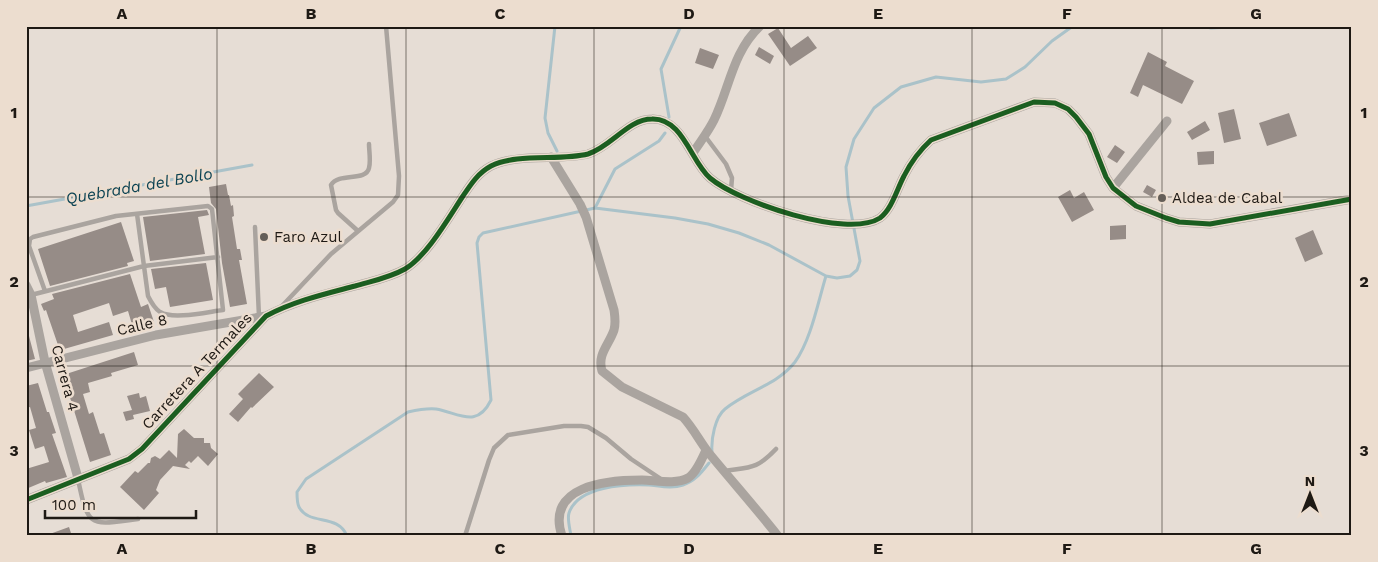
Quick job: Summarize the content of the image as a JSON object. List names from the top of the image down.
{
  "streets": {
    "street": ["Calle 8", "Carretera A Termales", "Carrera 4"]
  },
  "crossings": [
    ["Calle 8", "Carretera A Termales"],
    ["Calle 8", "Carrera 4"],
    ["Carretera A Termales", "Carrera 4"]
  ],
  "water": ["Quebrada del Bollo"],
  "places": ["Aldea de Cabal", "Faro Azul"],
  "scale_bar": "100 m",
  "north": "top",
  "grid": {
    "columns": [
      "A",
      "B",
      "C",
      "D",
      "E",
      "F",
      "G"
    ],
    "rows": ["1", "2", "3"]
  }
}
